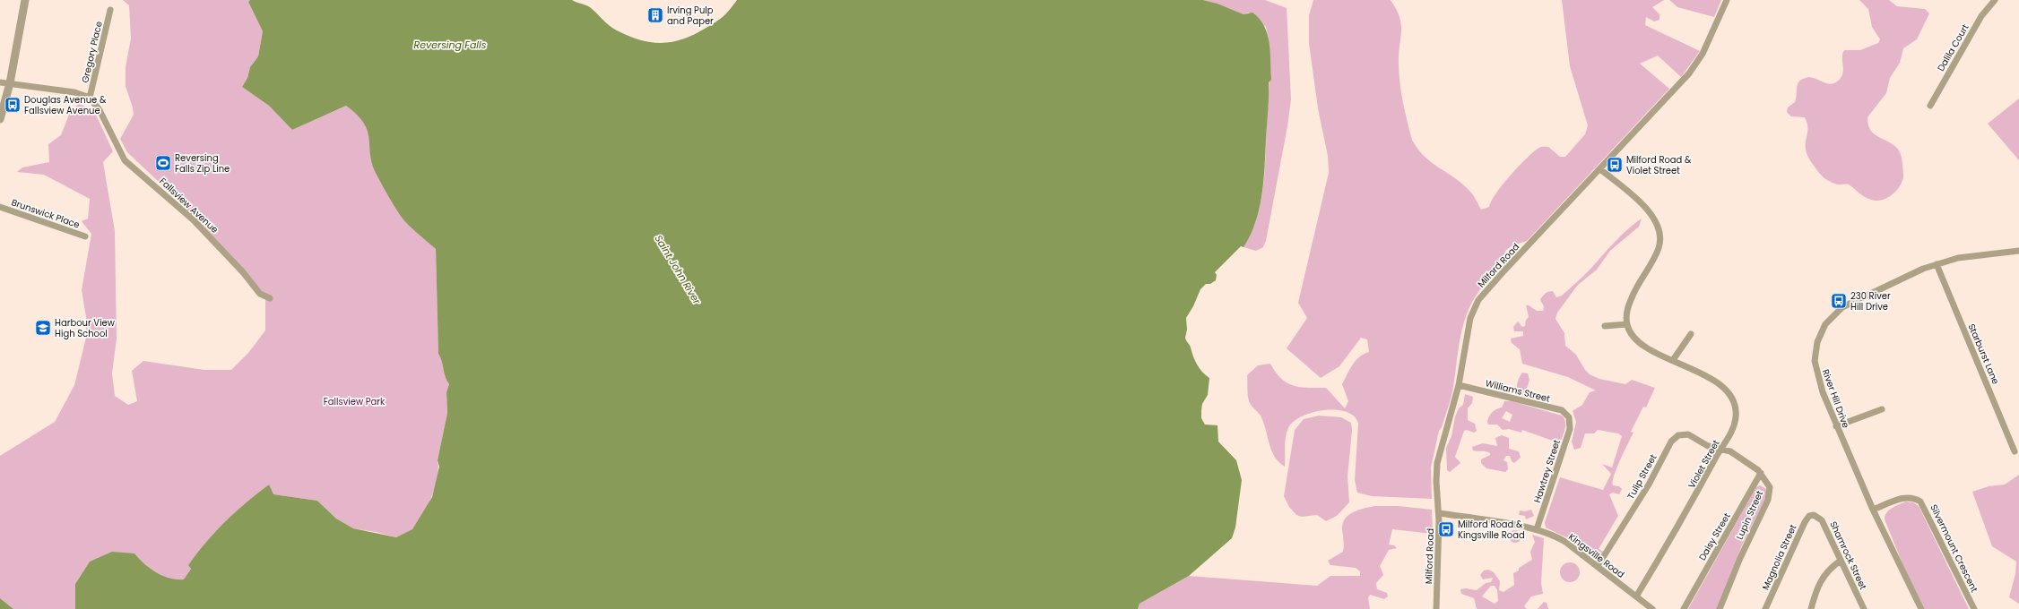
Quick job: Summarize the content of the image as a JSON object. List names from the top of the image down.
{
  "streets": {
    "street": [
      "Dalila Court",
      "Gregory Place",
      "Fallsview Avenue",
      "Brunswick Place",
      "Milford Road",
      "Starburst Lane",
      "Williams Street",
      "River Hill Drive",
      "Violet Street",
      "Hawtrey Street",
      "Tulip Street",
      "Lupin Street",
      "Daisy Street",
      "Silvermount Crescent",
      "Kingsville Road",
      "Shamrock Street",
      "Magnolia Street"
    ]
  },
  "crossings": [
    ["Gregory Place", "Fallsview Avenue"],
    ["Milford Road", "Williams Street"],
    ["Milford Road", "Kingsville Road"],
    ["Starburst Lane", "River Hill Drive"],
    ["Williams Street", "Hawtrey Street"],
    ["River Hill Drive", "Silvermount Crescent"],
    ["Violet Street", "Tulip Street"],
    ["Violet Street", "Lupin Street"],
    ["Violet Street", "Kingsville Road"],
    ["Hawtrey Street", "Kingsville Road"],
    ["Tulip Street", "Lupin Street"],
    ["Tulip Street", "Kingsville Road"],
    ["Lupin Street", "Daisy Street"],
    ["Shamrock Street", "Magnolia Street"]
  ],
  "water": ["Reversing Falls", "Saint John River"],
  "parks": ["Fallsview Park"],
  "places": {
    "building": ["Irving Pulp and Paper"],
    "bus stop": [
      "Douglas Avenue & Fallsview Avenue",
      "Milford Road & Violet Street",
      "230 River Hill Drive",
      "Milford Road & Kingsville Road"
    ],
    "sports": ["Reversing Falls Zip Line"],
    "school or university": ["Harbour View High School"]
  }
}
